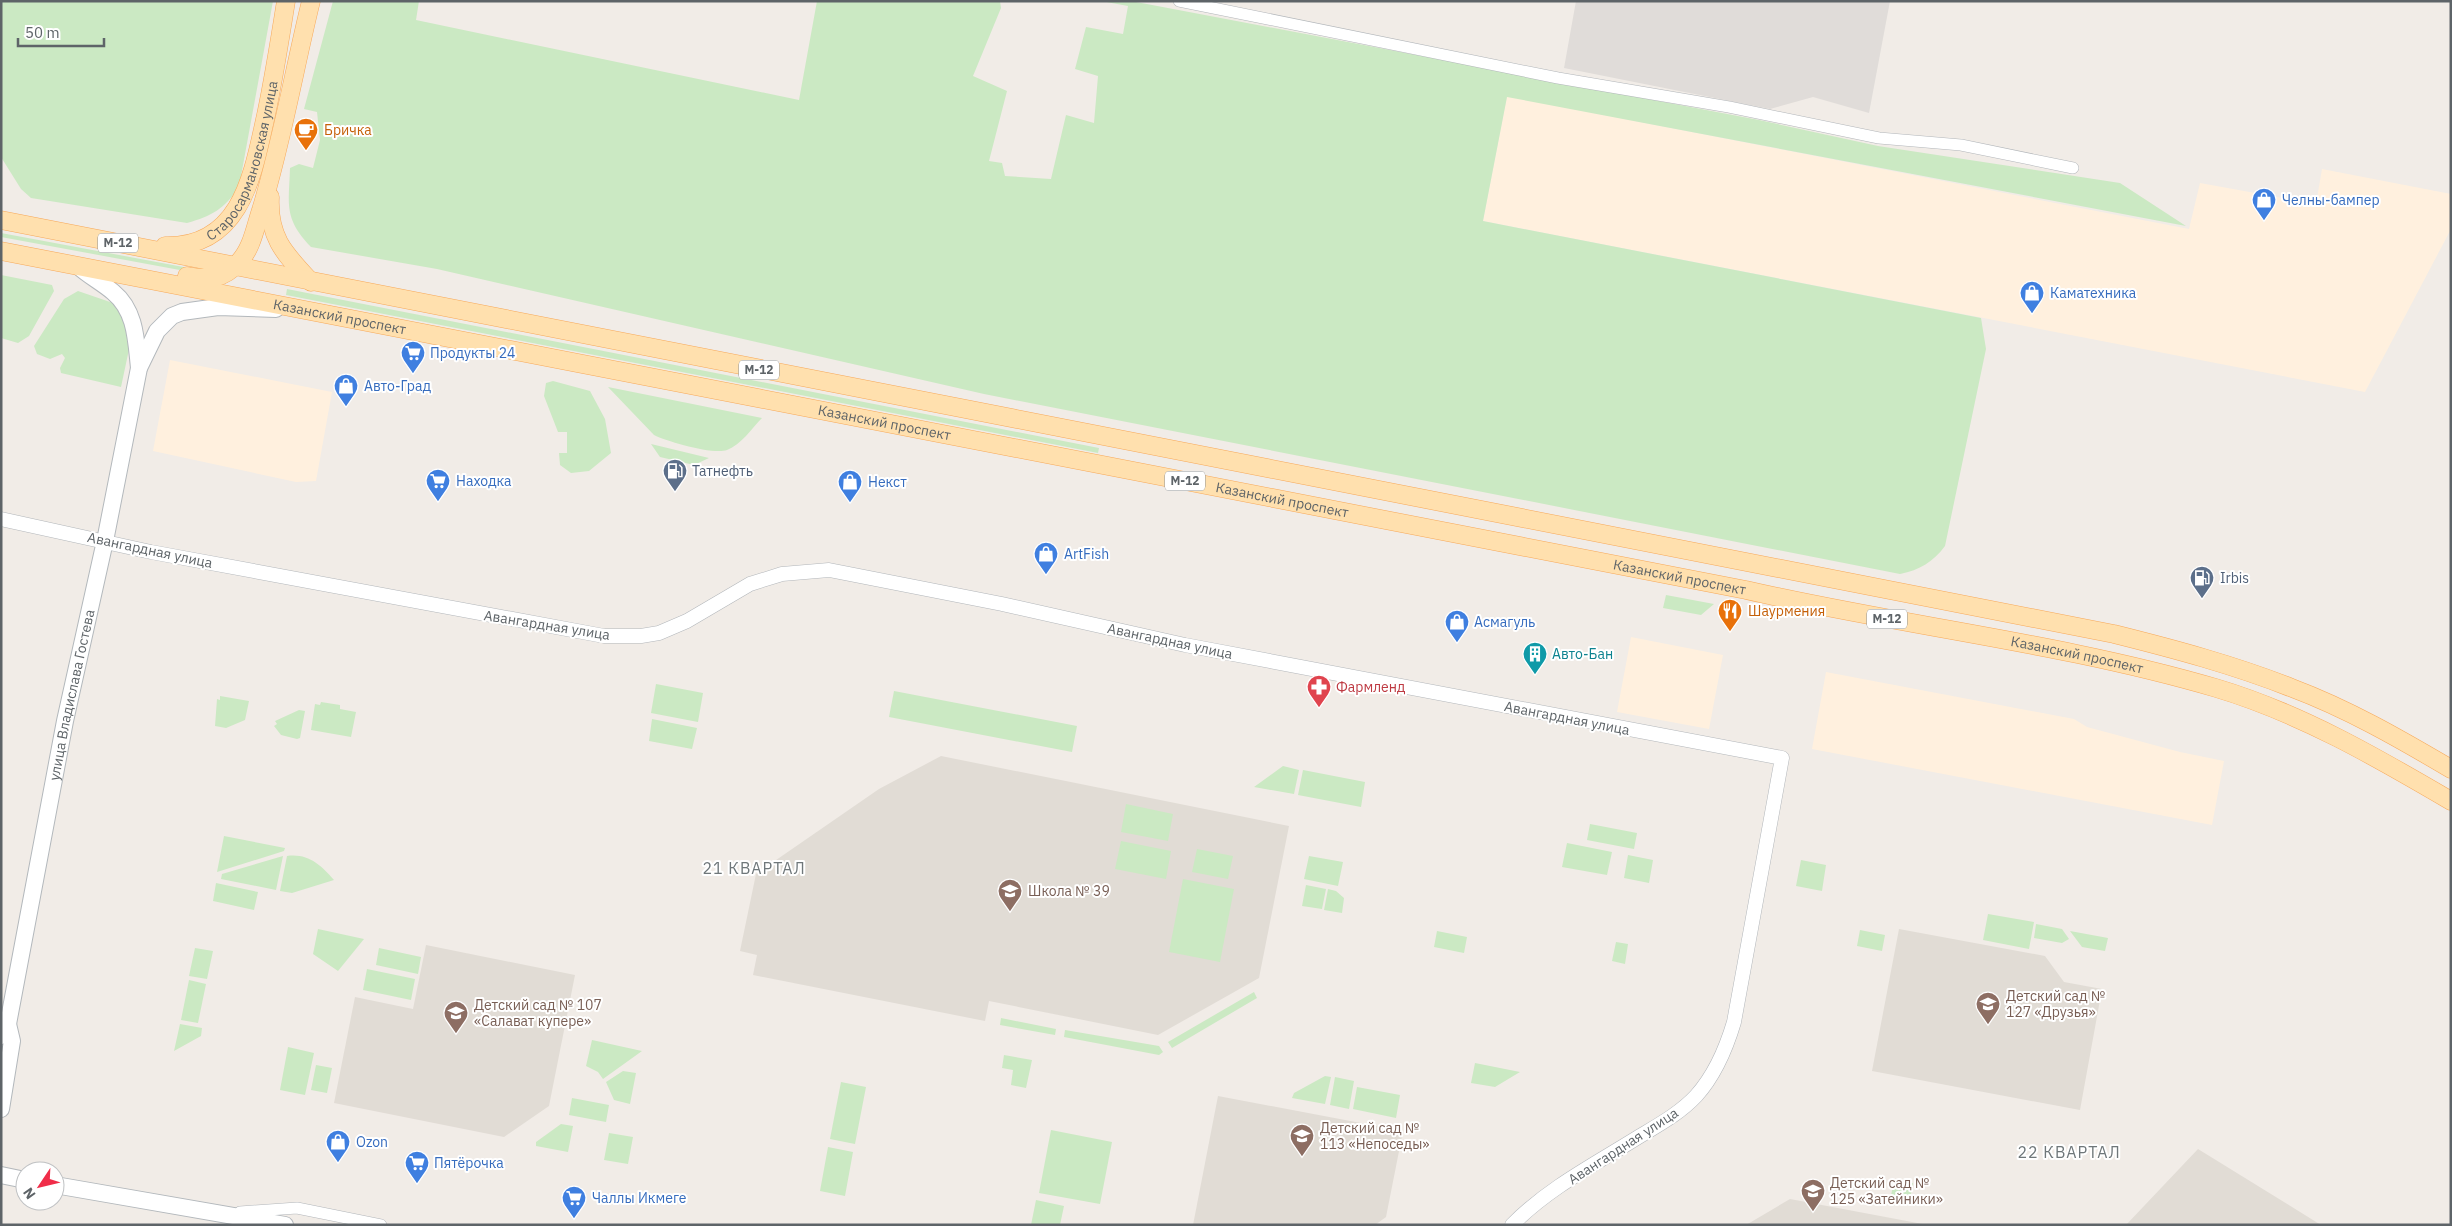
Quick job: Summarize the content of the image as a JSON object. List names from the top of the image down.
{
  "streets": {
    "main road": [
      "Старосармановская улица",
      "М-12",
      "Казанский проспект",
      "улица Владислава Гостева"
    ],
    "street": ["Авангардная улица"]
  },
  "crossings": [
    ["Старосармановская улица", "Казанский проспект"],
    ["Казанский проспект", "улица Владислава Гостева"],
    ["Авангардная улица", "улица Владислава Гостева"]
  ],
  "districts": ["21 КВАРТАЛ", "22 КВАРТАЛ"],
  "places": {
    "cafe": ["Бричка"],
    "shop": [
      "Челны-бампер",
      "Каматехника",
      "Авто-Град",
      "Некст",
      "ArtFish",
      "Асмагуль",
      "Ozon"
    ],
    "supermarket": [
      "Продукты 24",
      "Находка",
      "Пятёрочка",
      "Чаллы Икмеге"
    ],
    "fuel station": ["Татнефть", "Irbis"],
    "restaurant": ["Шаурмения"],
    "building": ["Авто-Бан"],
    "pharmacy": ["Фармленд"],
    "school or university": [
      "Школа № 39",
      "Детский сад № 127 «Друзья»",
      "Детский сад № 107 «Салават купере»",
      "Детский сад № 113 «Непоседы»",
      "Детский сад № 125 «Затейники»"
    ]
  },
  "scale_bar": "50 m",
  "north": "bottom left"
}
